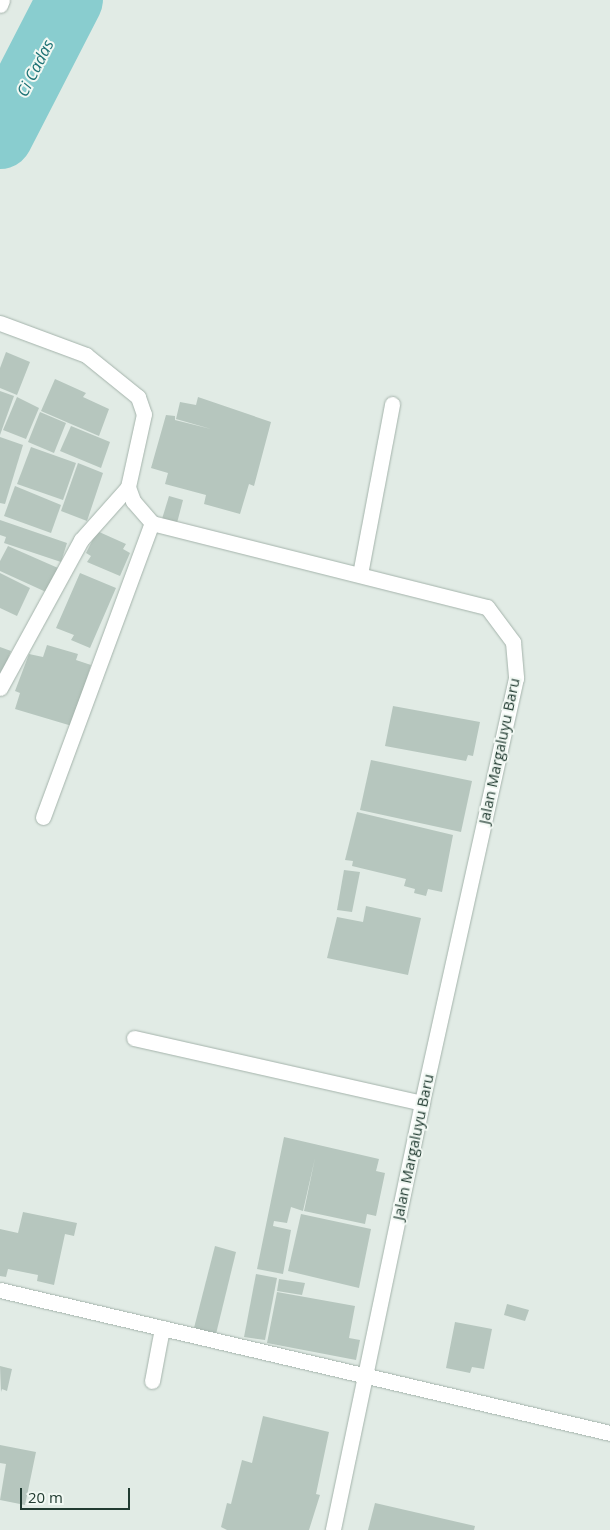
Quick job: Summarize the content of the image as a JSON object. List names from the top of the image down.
{
  "streets": {
    "street": ["Jalan Margaluyu Baru"]
  },
  "water": ["Ci Cadas"],
  "scale_bar": "20 m"
}
